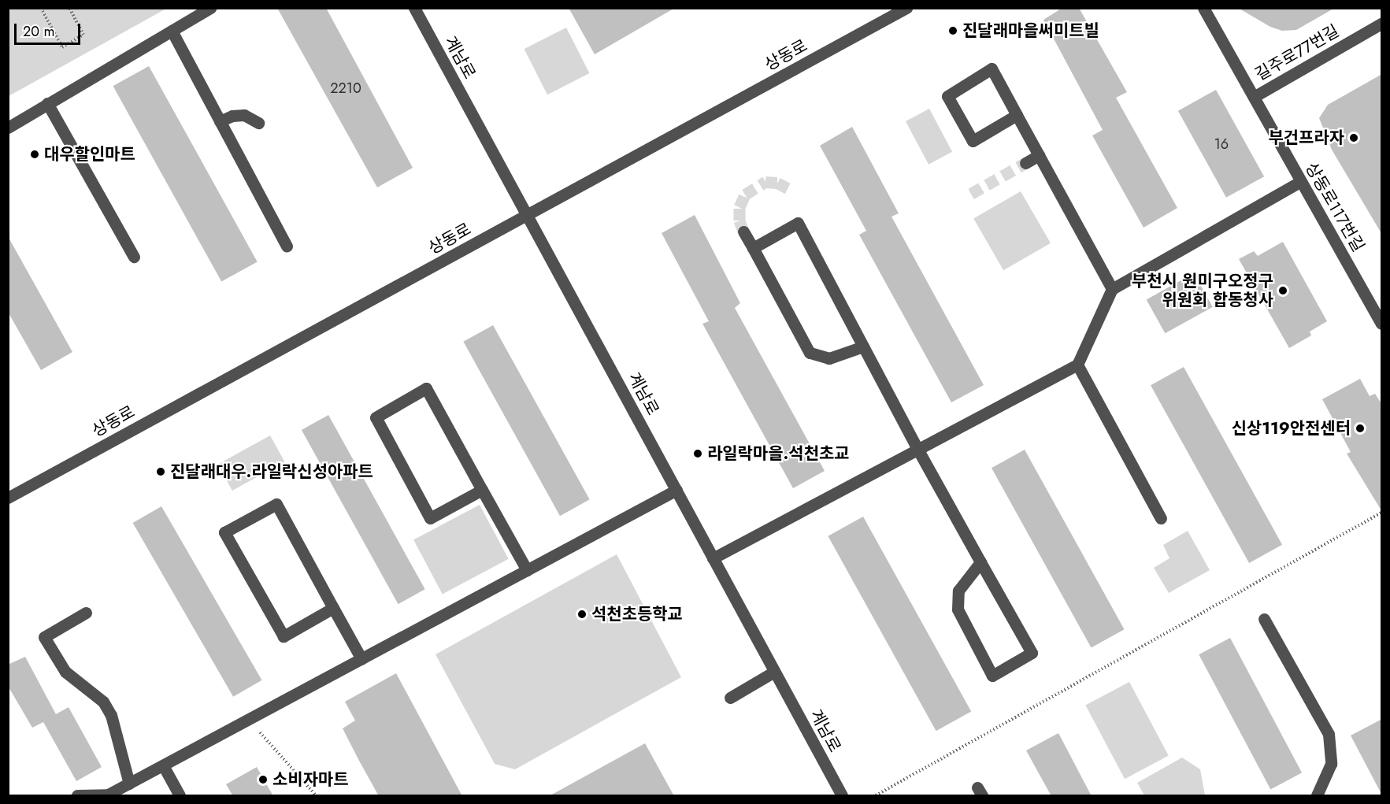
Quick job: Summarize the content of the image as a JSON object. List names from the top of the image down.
{
  "streets": {
    "street": [
      "길주로77번길",
      "상동로",
      "계남로",
      "상동로117번길"
    ]
  },
  "crossings": [
    ["길주로77번길", "상동로117번길"],
    ["상동로", "계남로"]
  ],
  "places": [
    "진달래마을써미트빌",
    "부건프라자",
    "대우할인마트",
    "부천시 원미구오정구 위원회 합동청사",
    "신상119안전센터",
    "라일락마을.석천초교",
    "진달래대우.라일락신성아파트",
    "석천초등학교",
    "소비자마트"
  ],
  "house_numbers": ["2210", "16"],
  "scale_bar": "20 m"
}
